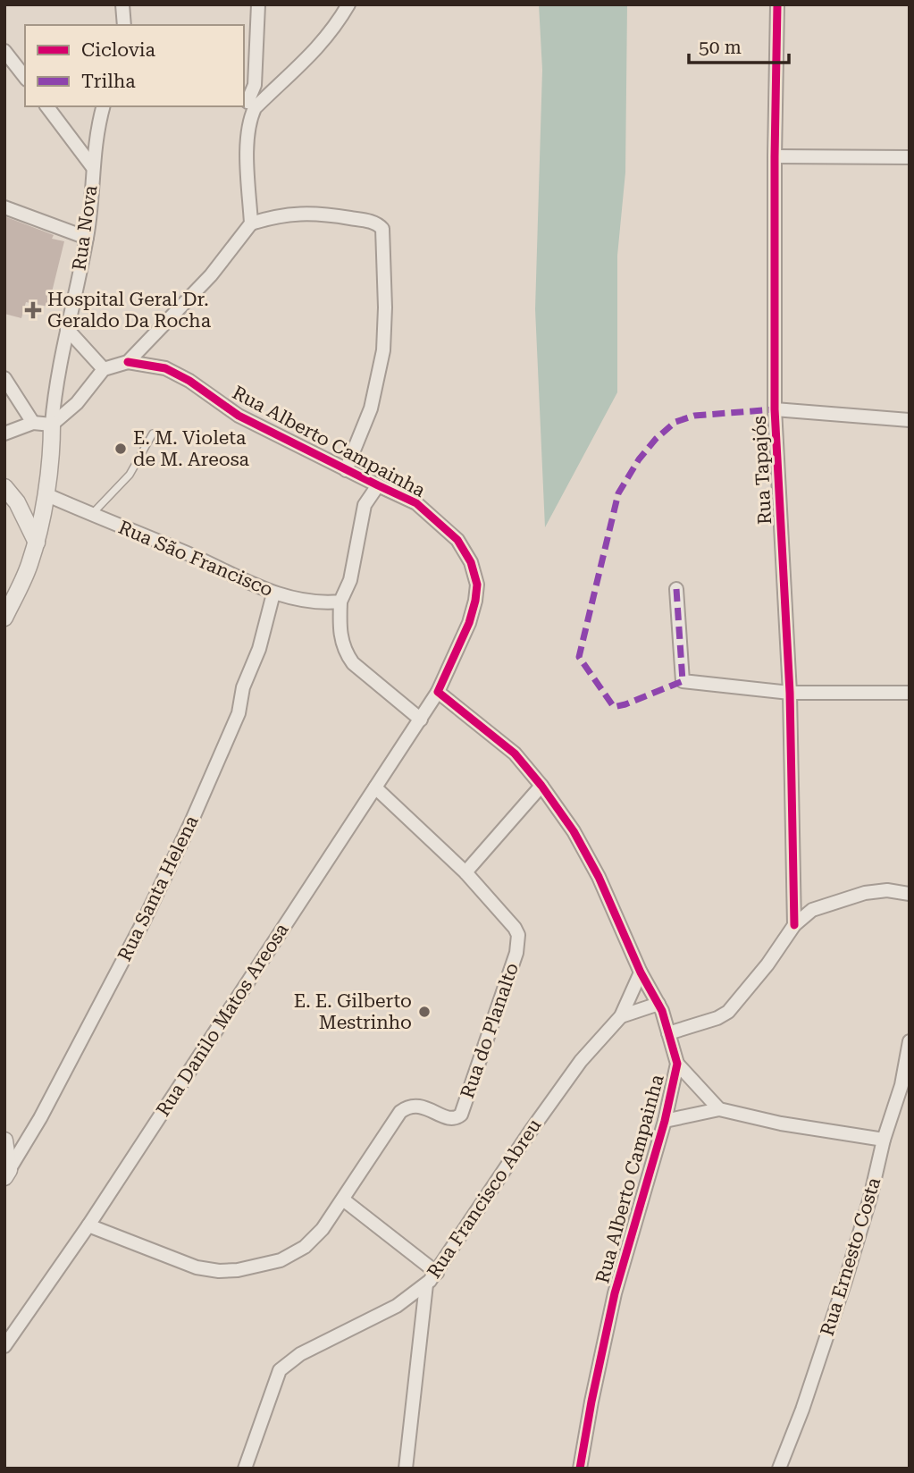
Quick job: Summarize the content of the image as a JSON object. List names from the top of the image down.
{
  "streets": {
    "street": [
      "Rua Nova",
      "Rua Alberto Campainha",
      "Rua Tapajós",
      "Rua São Francisco",
      "Rua Santa Helena",
      "Rua Danilo Matos Areosa",
      "Rua do Planalto",
      "Rua Francisco Abreu",
      "Rua Ernesto Costa"
    ]
  },
  "crossings": [
    ["Rua Alberto Campainha", "Rua Danilo Matos Areosa"],
    ["Rua Alberto Campainha", "Rua Francisco Abreu"],
    ["Rua São Francisco", "Rua Santa Helena"],
    ["Rua Danilo Matos Areosa", "Rua do Planalto"]
  ],
  "places": {
    "health": ["Hospital Geral Dr. Geraldo Da Rocha"],
    "other": ["E. M. Violeta de M. Areosa", "E. E. Gilberto Mestrinho"]
  },
  "legend": ["Ciclovia", "Trilha"],
  "scale_bar": "50 m"
}
